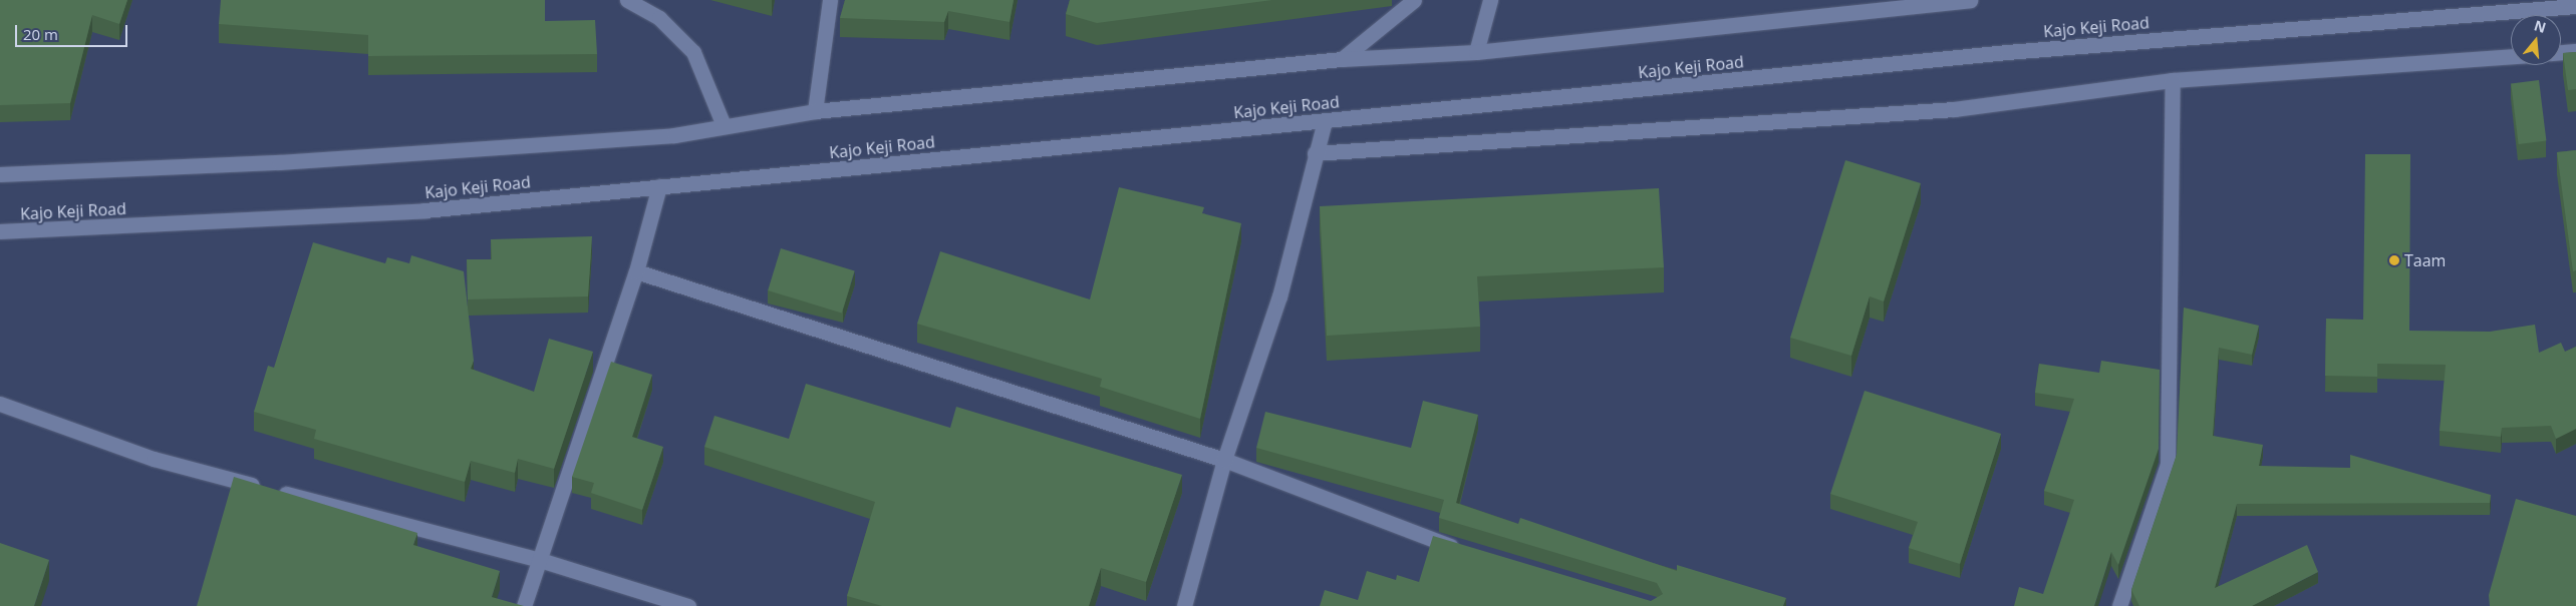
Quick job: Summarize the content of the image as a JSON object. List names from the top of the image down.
{
  "streets": {
    "street": ["Kajo Keji Road"]
  },
  "places": ["Taam"],
  "scale_bar": "20 m",
  "north": "top"
}
